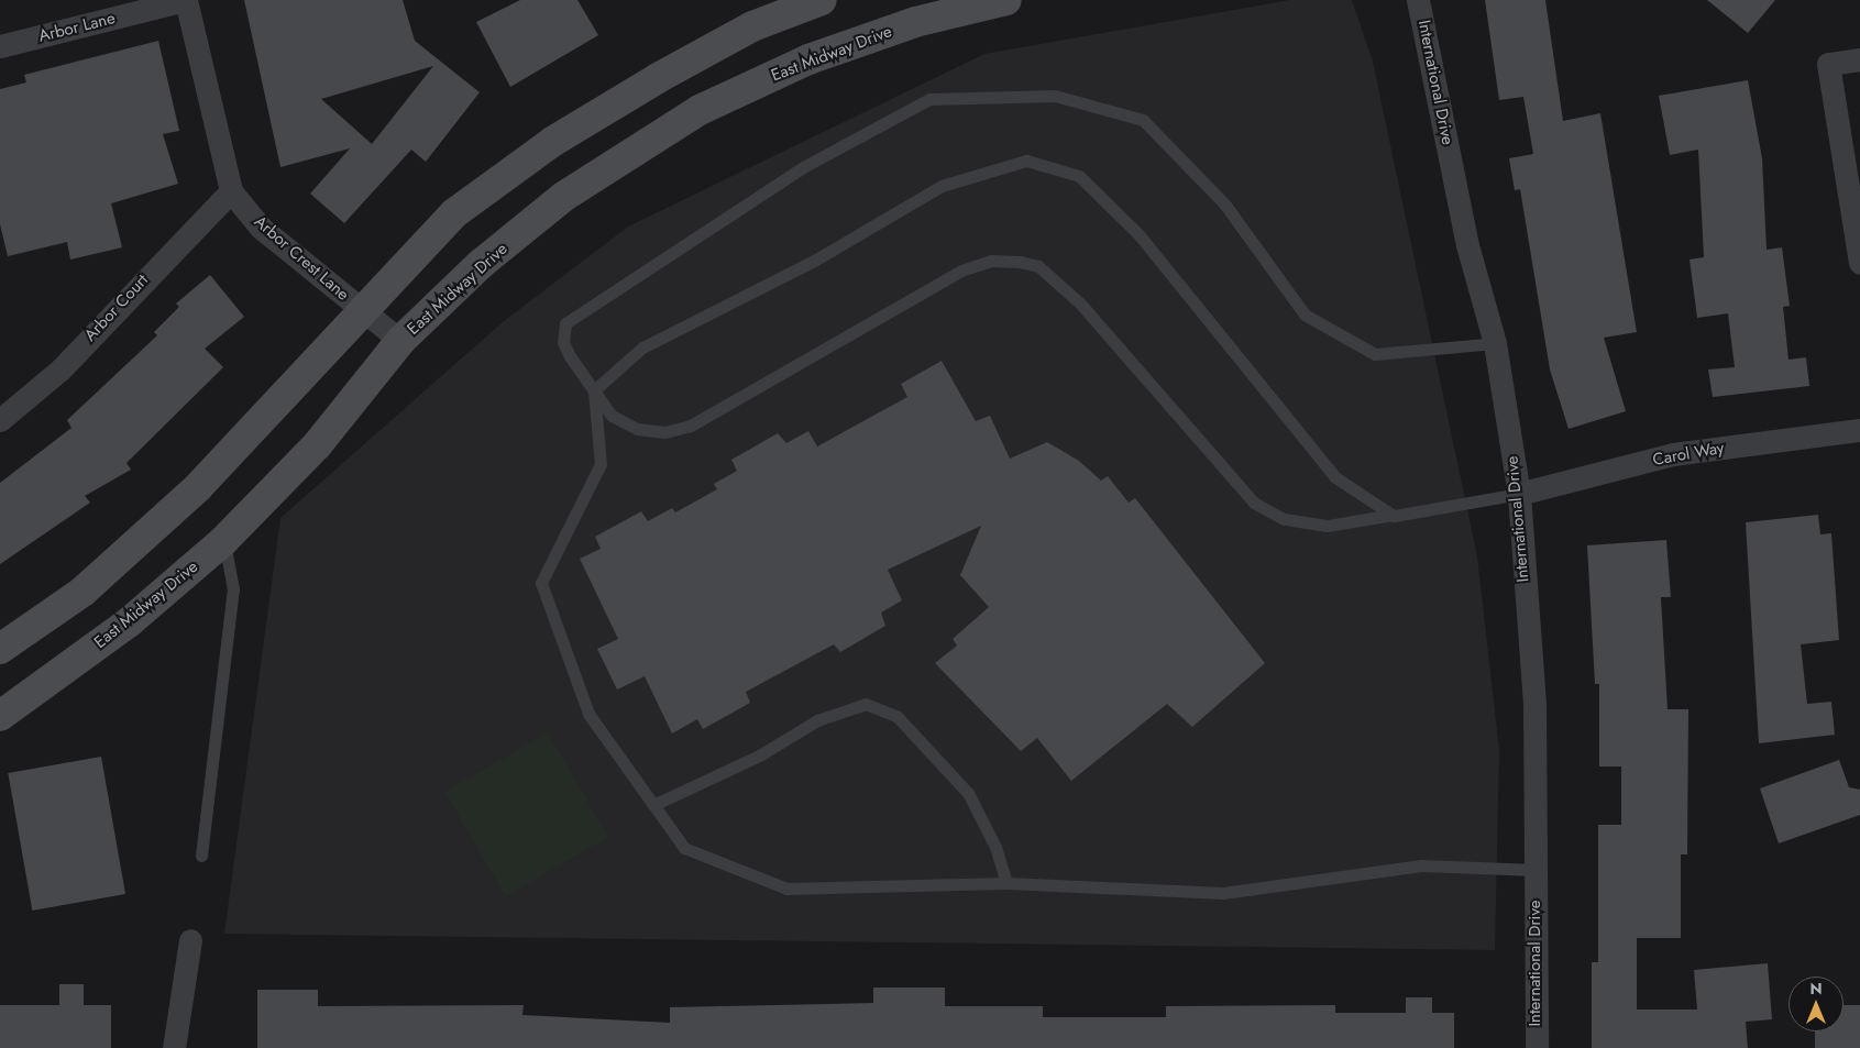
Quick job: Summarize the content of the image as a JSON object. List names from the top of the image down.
{
  "streets": {
    "main road": ["East Midway Drive"],
    "street": [
      "Arbor Lane",
      "International Drive",
      "Arbor Crest Lane",
      "Arbor Court",
      "Carol Way"
    ]
  },
  "crossings": [
    ["Arbor Lane", "Arbor Crest Lane"],
    ["East Midway Drive", "Arbor Crest Lane"],
    ["International Drive", "Carol Way"],
    ["Arbor Crest Lane", "Arbor Court"]
  ],
  "north": "top"
}
